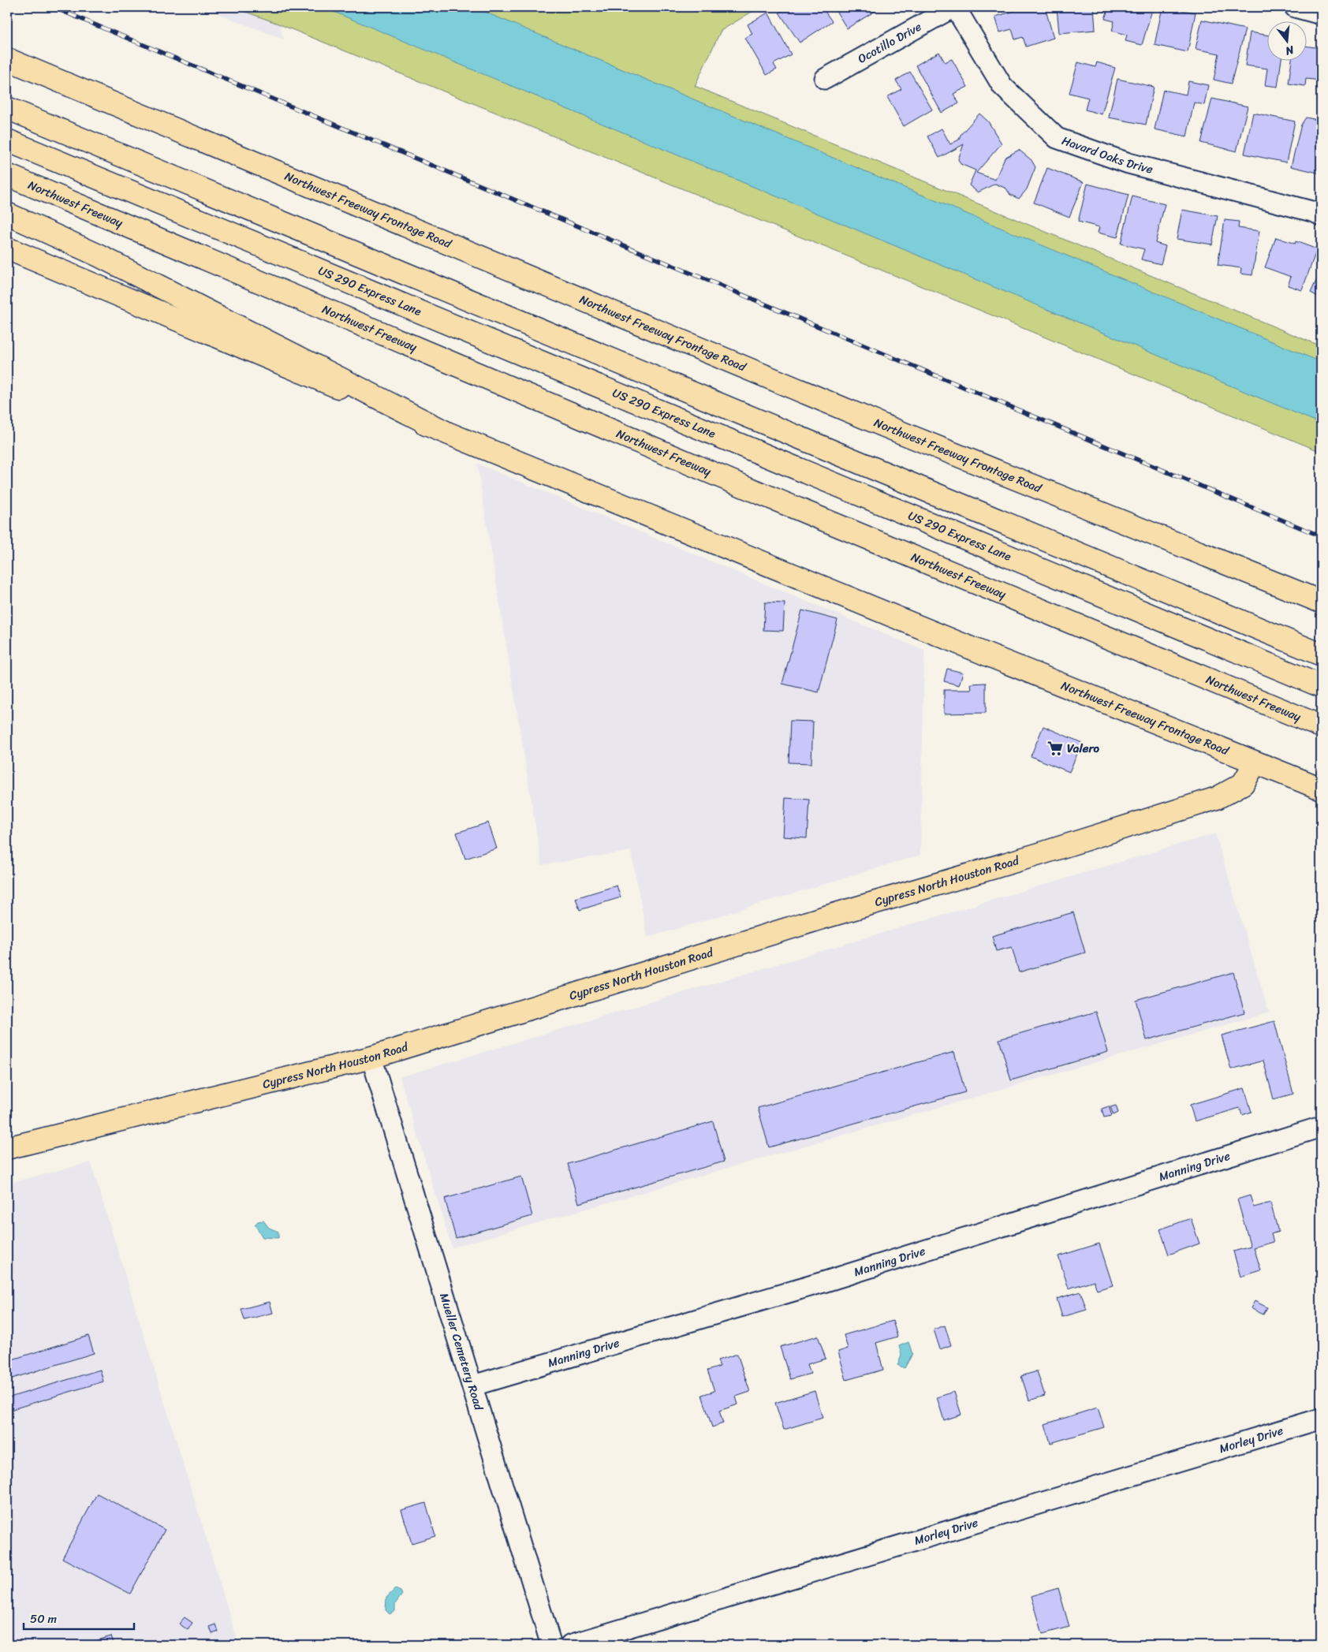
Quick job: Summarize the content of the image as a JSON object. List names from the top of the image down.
{
  "streets": {
    "main road": [
      "Northwest Freeway",
      "Northwest Freeway Frontage Road",
      "US 290 Express Lane",
      "Cypress North Houston Road"
    ],
    "street": [
      "Ocotillo Drive",
      "Havard Oaks Drive",
      "Manning Drive",
      "Mueller Cemetery Road",
      "Morley Drive"
    ]
  },
  "crossings": [
    ["Ocotillo Drive", "Havard Oaks Drive"],
    ["Northwest Freeway Frontage Road", "Cypress North Houston Road"],
    ["Cypress North Houston Road", "Mueller Cemetery Road"],
    ["Manning Drive", "Mueller Cemetery Road"]
  ],
  "places": {
    "supermarket": ["Valero"]
  },
  "scale_bar": "50 m",
  "north": "bottom"
}
